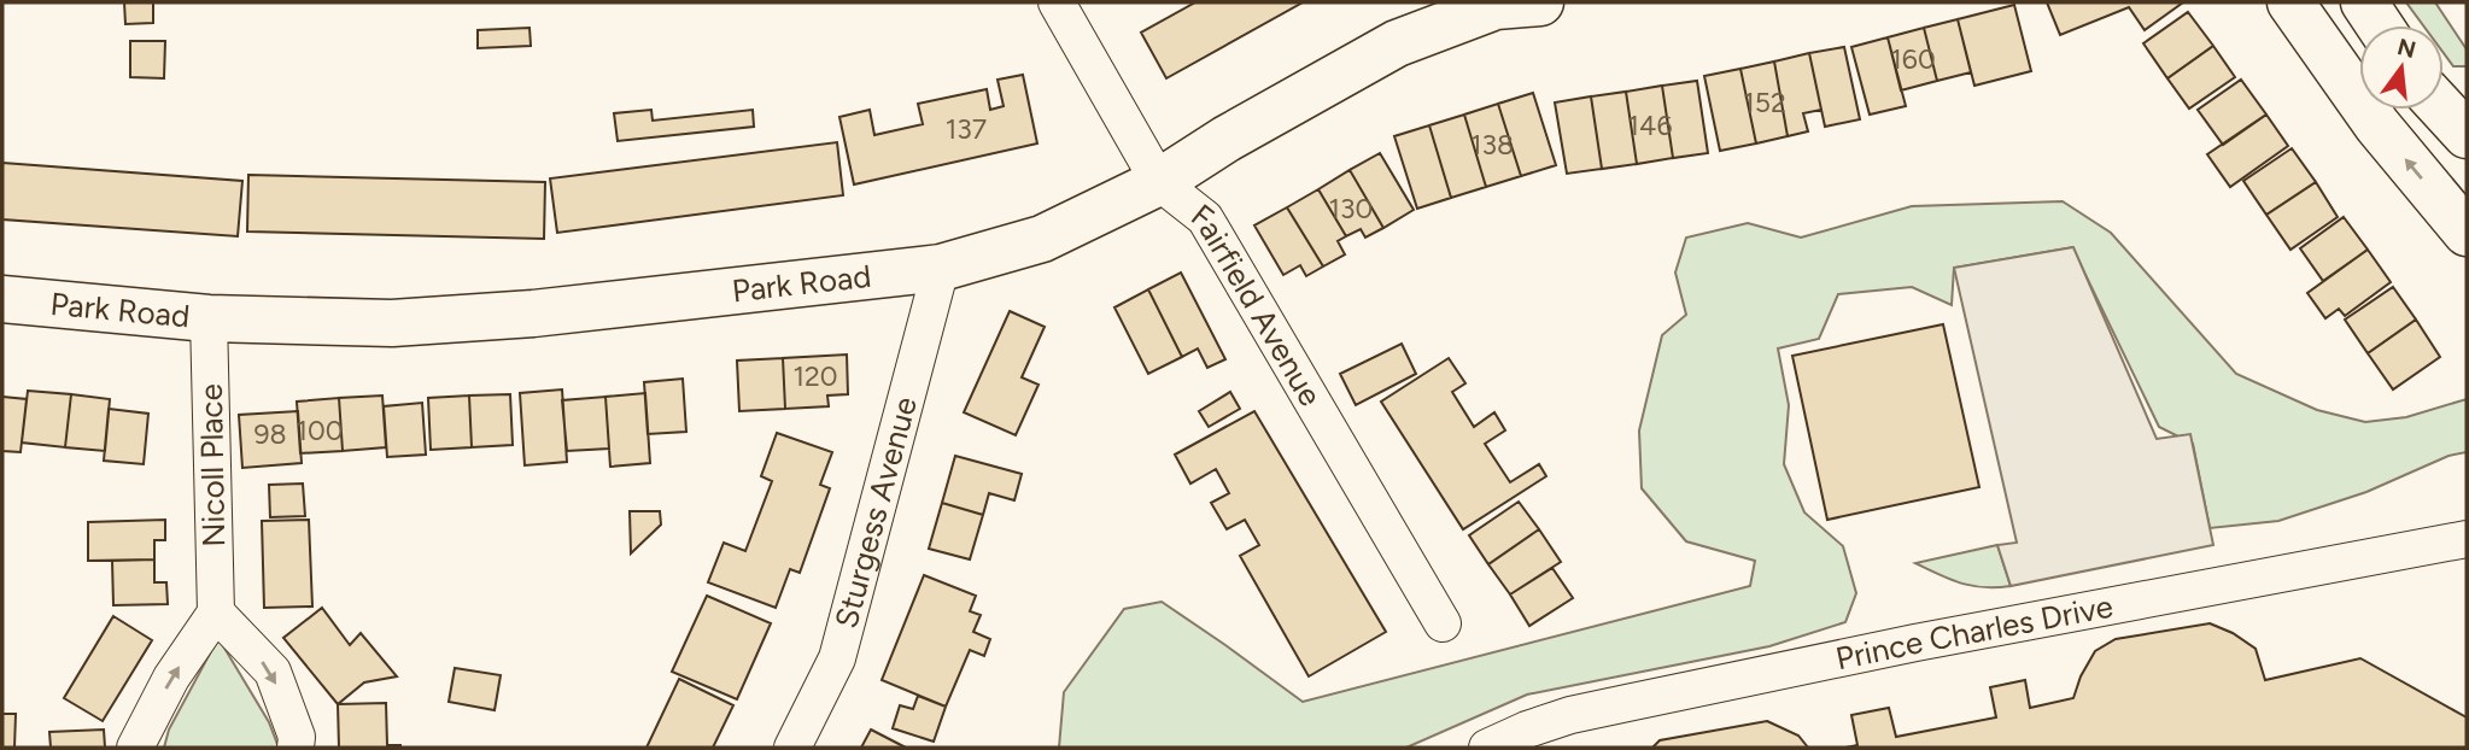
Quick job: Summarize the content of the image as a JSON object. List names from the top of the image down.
{
  "streets": {
    "main road": ["Park Road"],
    "street": [
      "Fairfield Avenue",
      "Nicoll Place",
      "Sturgess Avenue",
      "Prince Charles Drive"
    ]
  },
  "crossings": [
    ["Park Road", "Fairfield Avenue"],
    ["Park Road", "Nicoll Place"],
    ["Park Road", "Sturgess Avenue"]
  ],
  "house_numbers": [
    "160",
    "152",
    "146",
    "137",
    "138",
    "130",
    "120",
    "100",
    "98"
  ],
  "north": "top"
}
